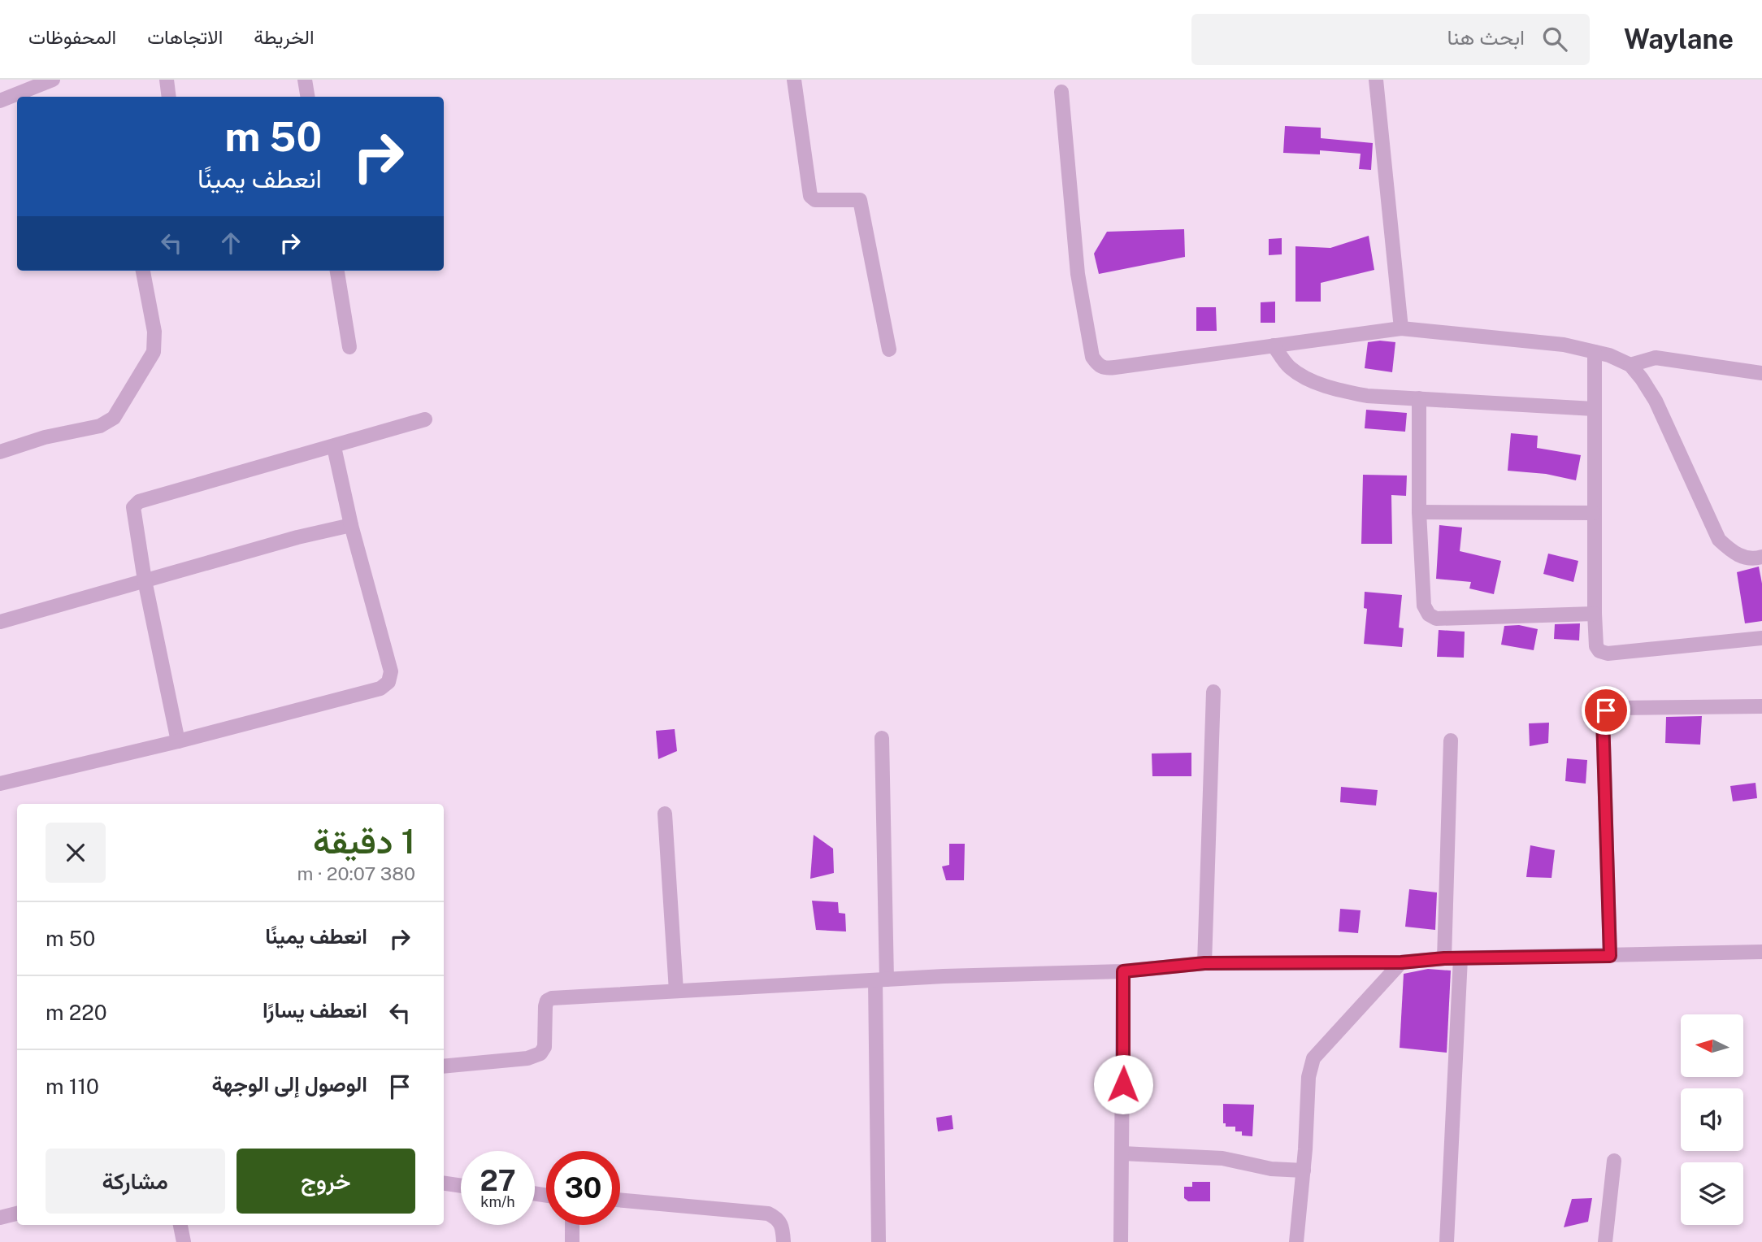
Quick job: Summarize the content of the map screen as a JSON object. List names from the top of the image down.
{
  "north": "left",
  "page": {
    "header": "Waylane",
    "search": "ابحث هنا",
    "nav": ["الخريطة", "الاتجاهات", "المحفوظات"],
    "turn": ["50 m", "انعطف يمينًا"],
    "heading": ["1 دقيقة", "380 m · 20:07"],
    "list": [
      {
        "name": "انعطف يمينًا",
        "value": "50 m"
      },
      {
        "name": "انعطف يسارًا",
        "value": "220 m"
      },
      {
        "name": "الوصول إلى الوجهة",
        "value": "110 m"
      }
    ],
    "buttons": ["خروج", "مشاركة"],
    "speed": "27 km/h",
    "limit": "30"
  }
}
